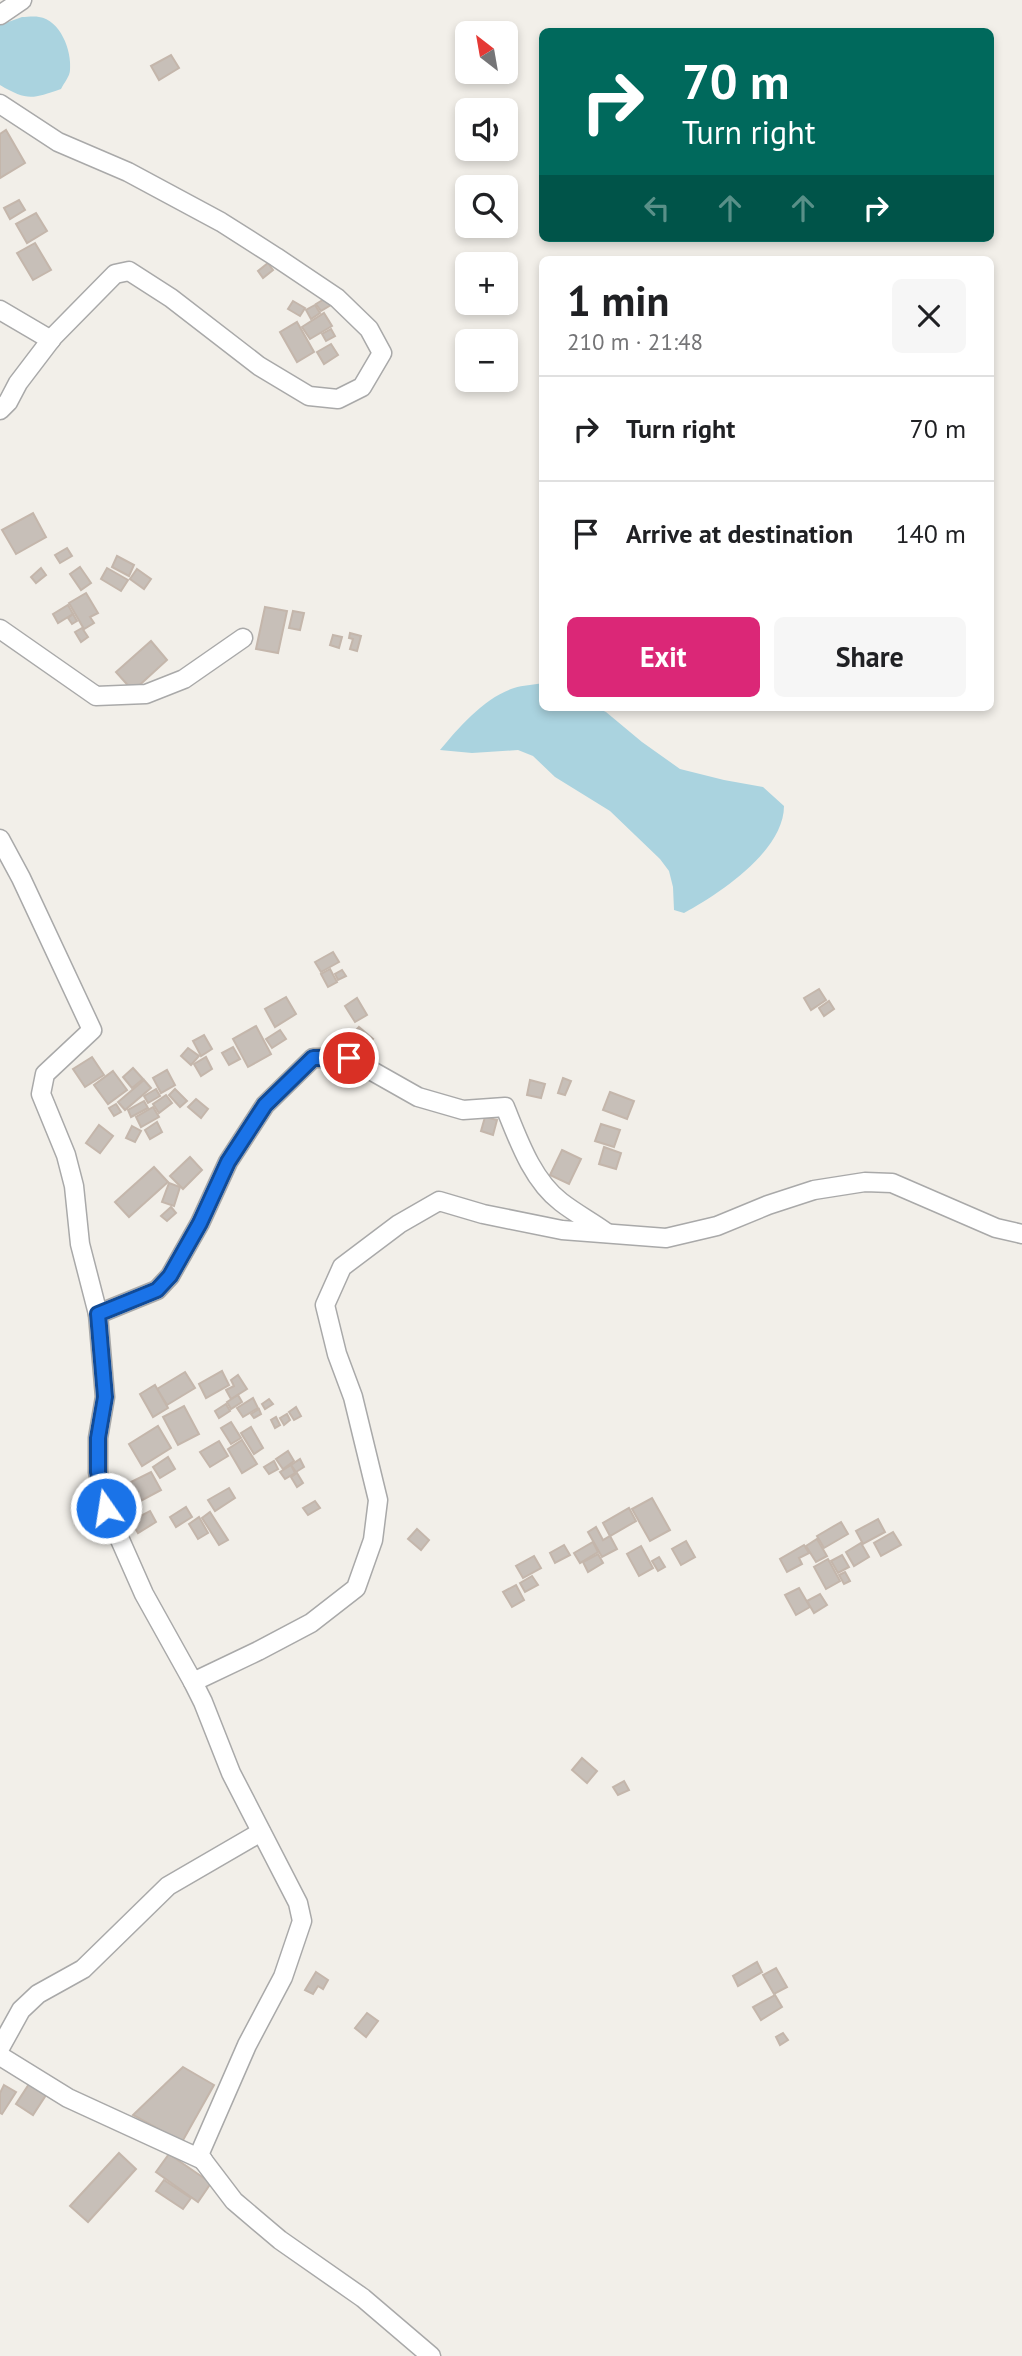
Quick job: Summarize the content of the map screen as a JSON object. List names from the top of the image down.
{
  "north": "top left",
  "page": {
    "map_buttons": ["+", "−"],
    "turn": ["70 m", "Turn right"],
    "heading": ["1 min", "210 m · 21:48"],
    "list": [
      {
        "name": "Turn right",
        "value": "70 m"
      },
      {
        "name": "Arrive at destination",
        "value": "140 m"
      }
    ],
    "buttons": ["Exit", "Share"]
  }
}
